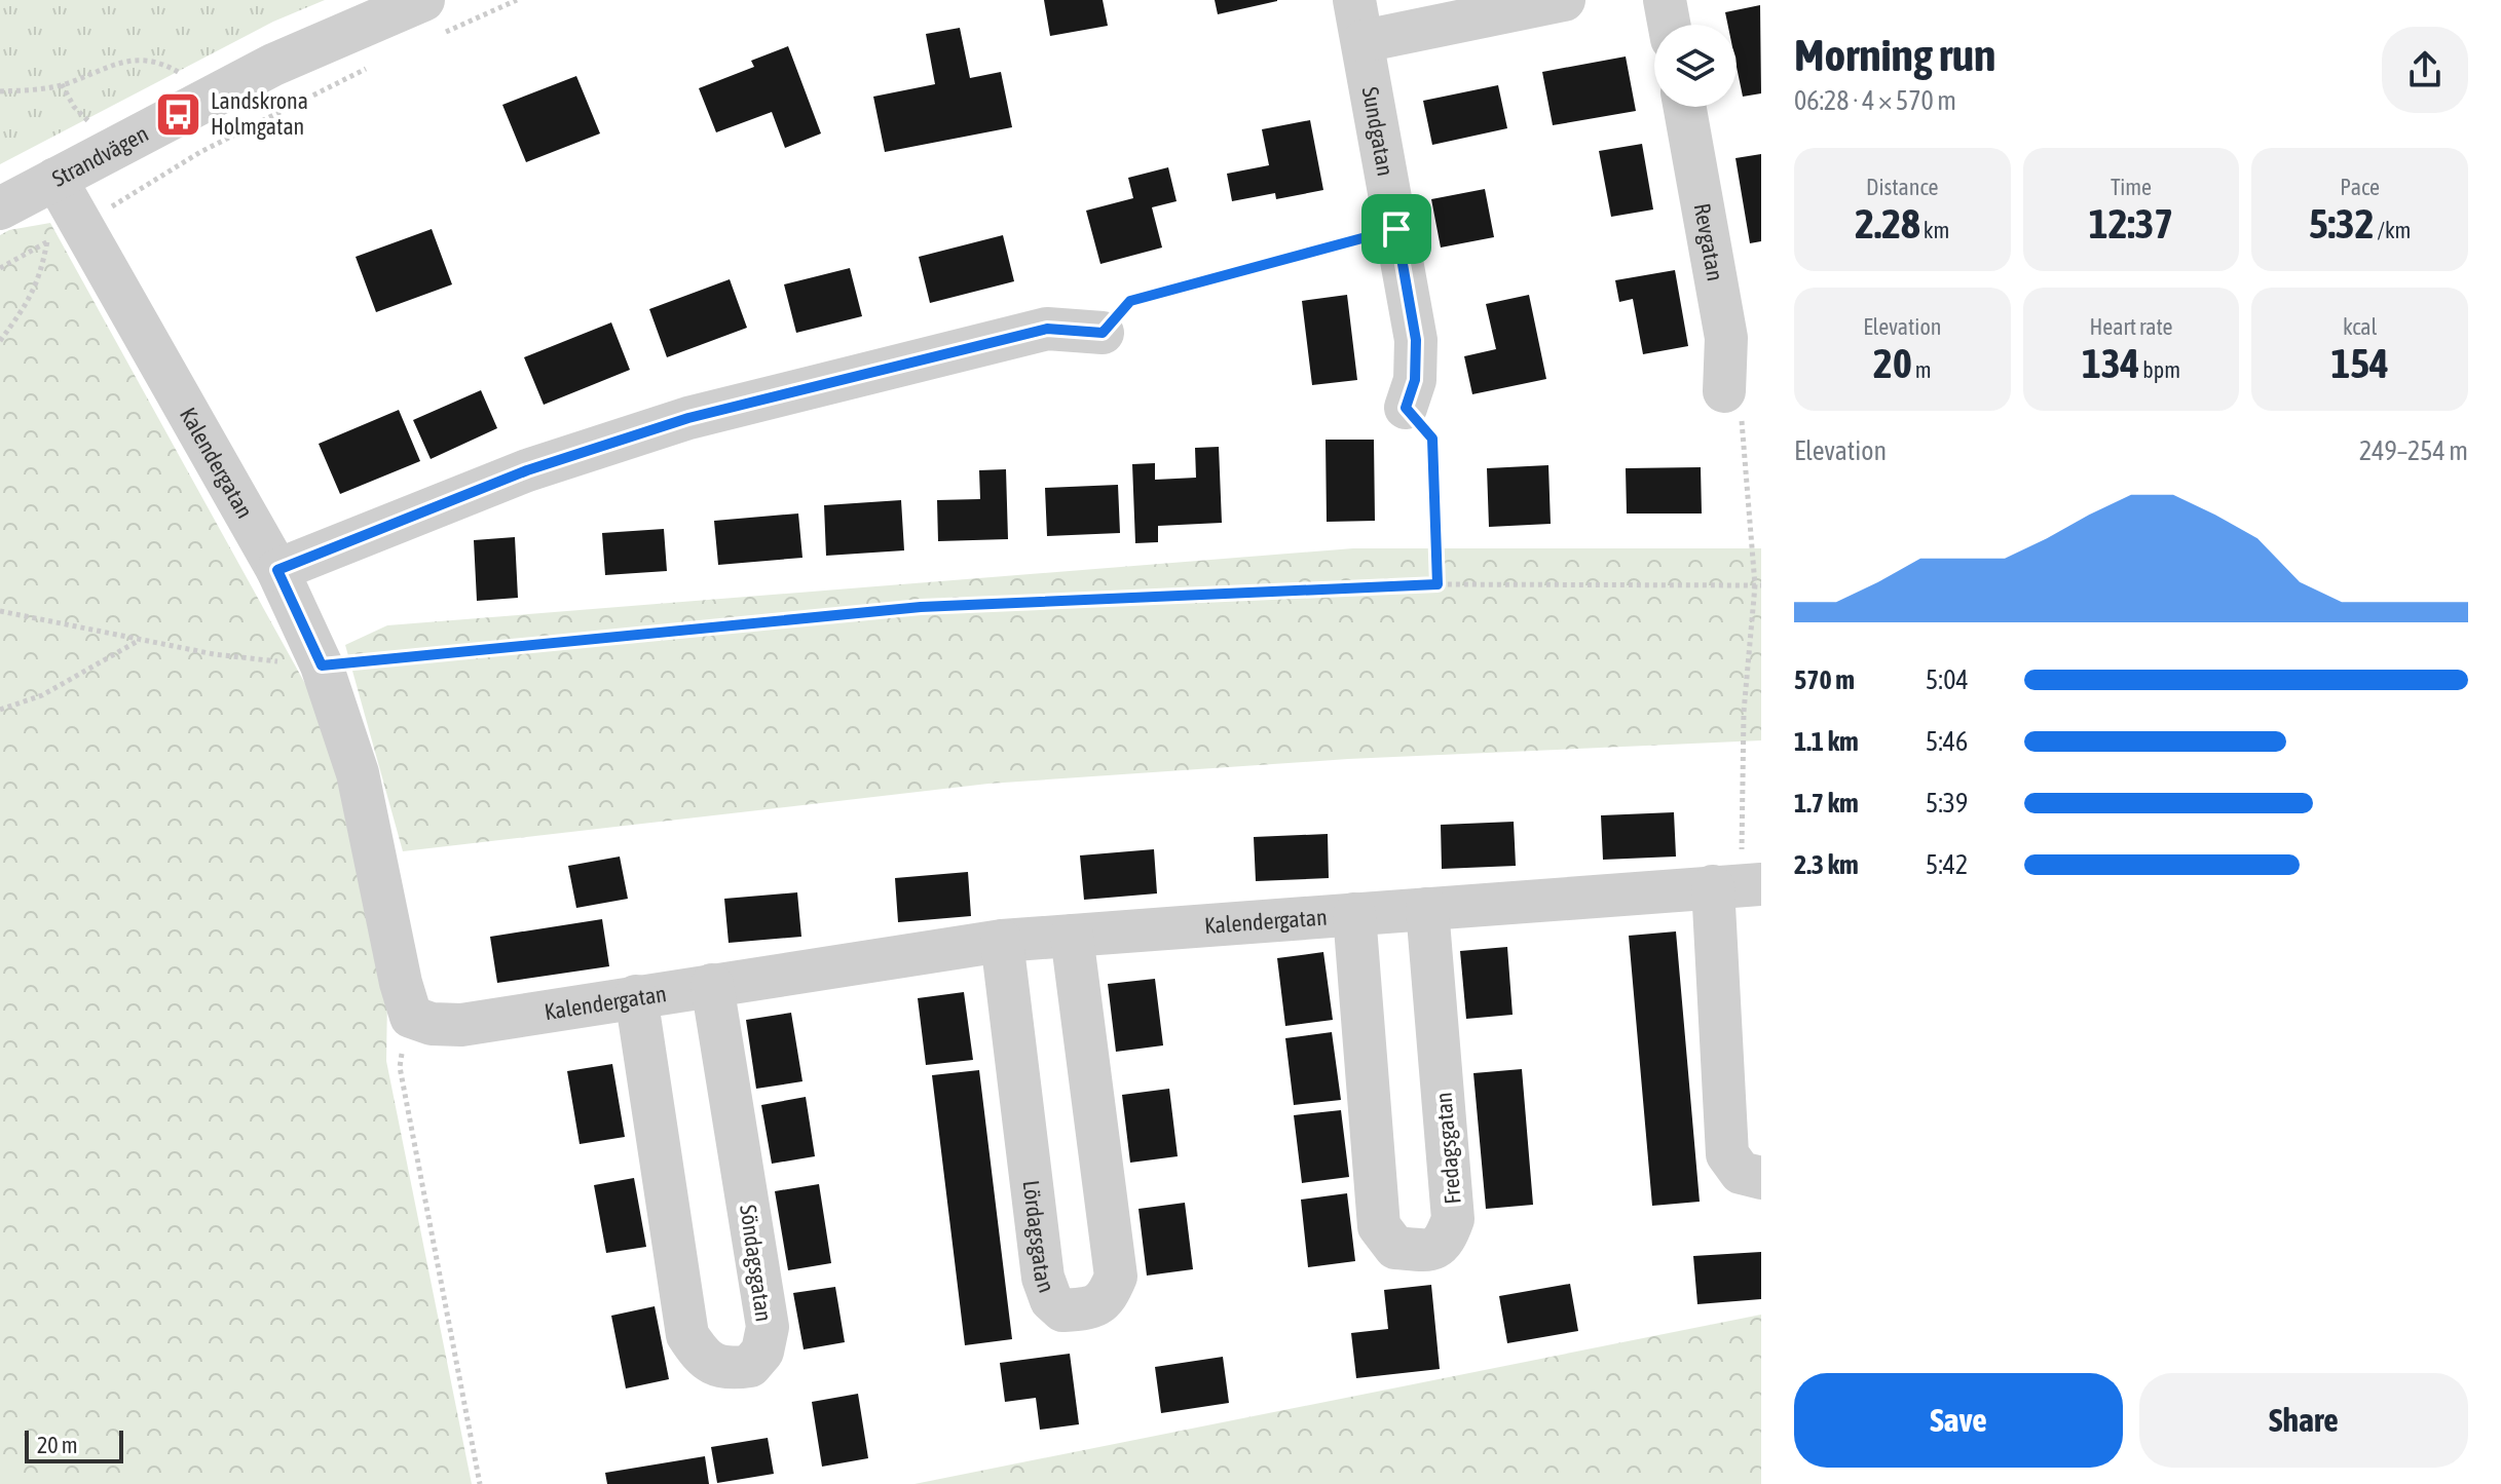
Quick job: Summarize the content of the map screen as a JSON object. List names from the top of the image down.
{
  "streets": {
    "street": [
      "Sundgatan",
      "Strandvägen",
      "Revgatan",
      "Kalendergatan",
      "Fredagsgatan",
      "Lördagsgatan",
      "Söndagsgatan"
    ]
  },
  "crossings": [
    ["Strandvägen", "Kalendergatan"],
    ["Kalendergatan", "Fredagsgatan"],
    ["Kalendergatan", "Lördagsgatan"],
    ["Kalendergatan", "Söndagsgatan"]
  ],
  "places": {
    "bus stop": ["Landskrona Holmgatan"]
  },
  "scale_bar": "20 m",
  "page": {
    "heading": ["Morning run", "06:28 · 4 × 570 m"],
    "stats": [
      ["Distance", "2.28 km"],
      ["Time", "12:37"],
      ["Pace", "5:32 /km"],
      ["Elevation", "20 m"],
      ["Heart rate", "134 bpm"],
      ["kcal", "154"]
    ],
    "chart": ["Elevation", "249–254 m"],
    "list": [
      {
        "name": "570 m",
        "note": "5:04"
      },
      {
        "name": "1.1 km",
        "note": "5:46"
      },
      {
        "name": "1.7 km",
        "note": "5:39"
      },
      {
        "name": "2.3 km",
        "note": "5:42"
      }
    ],
    "buttons": ["Save", "Share"],
    "scale": "20 m"
  }
}
